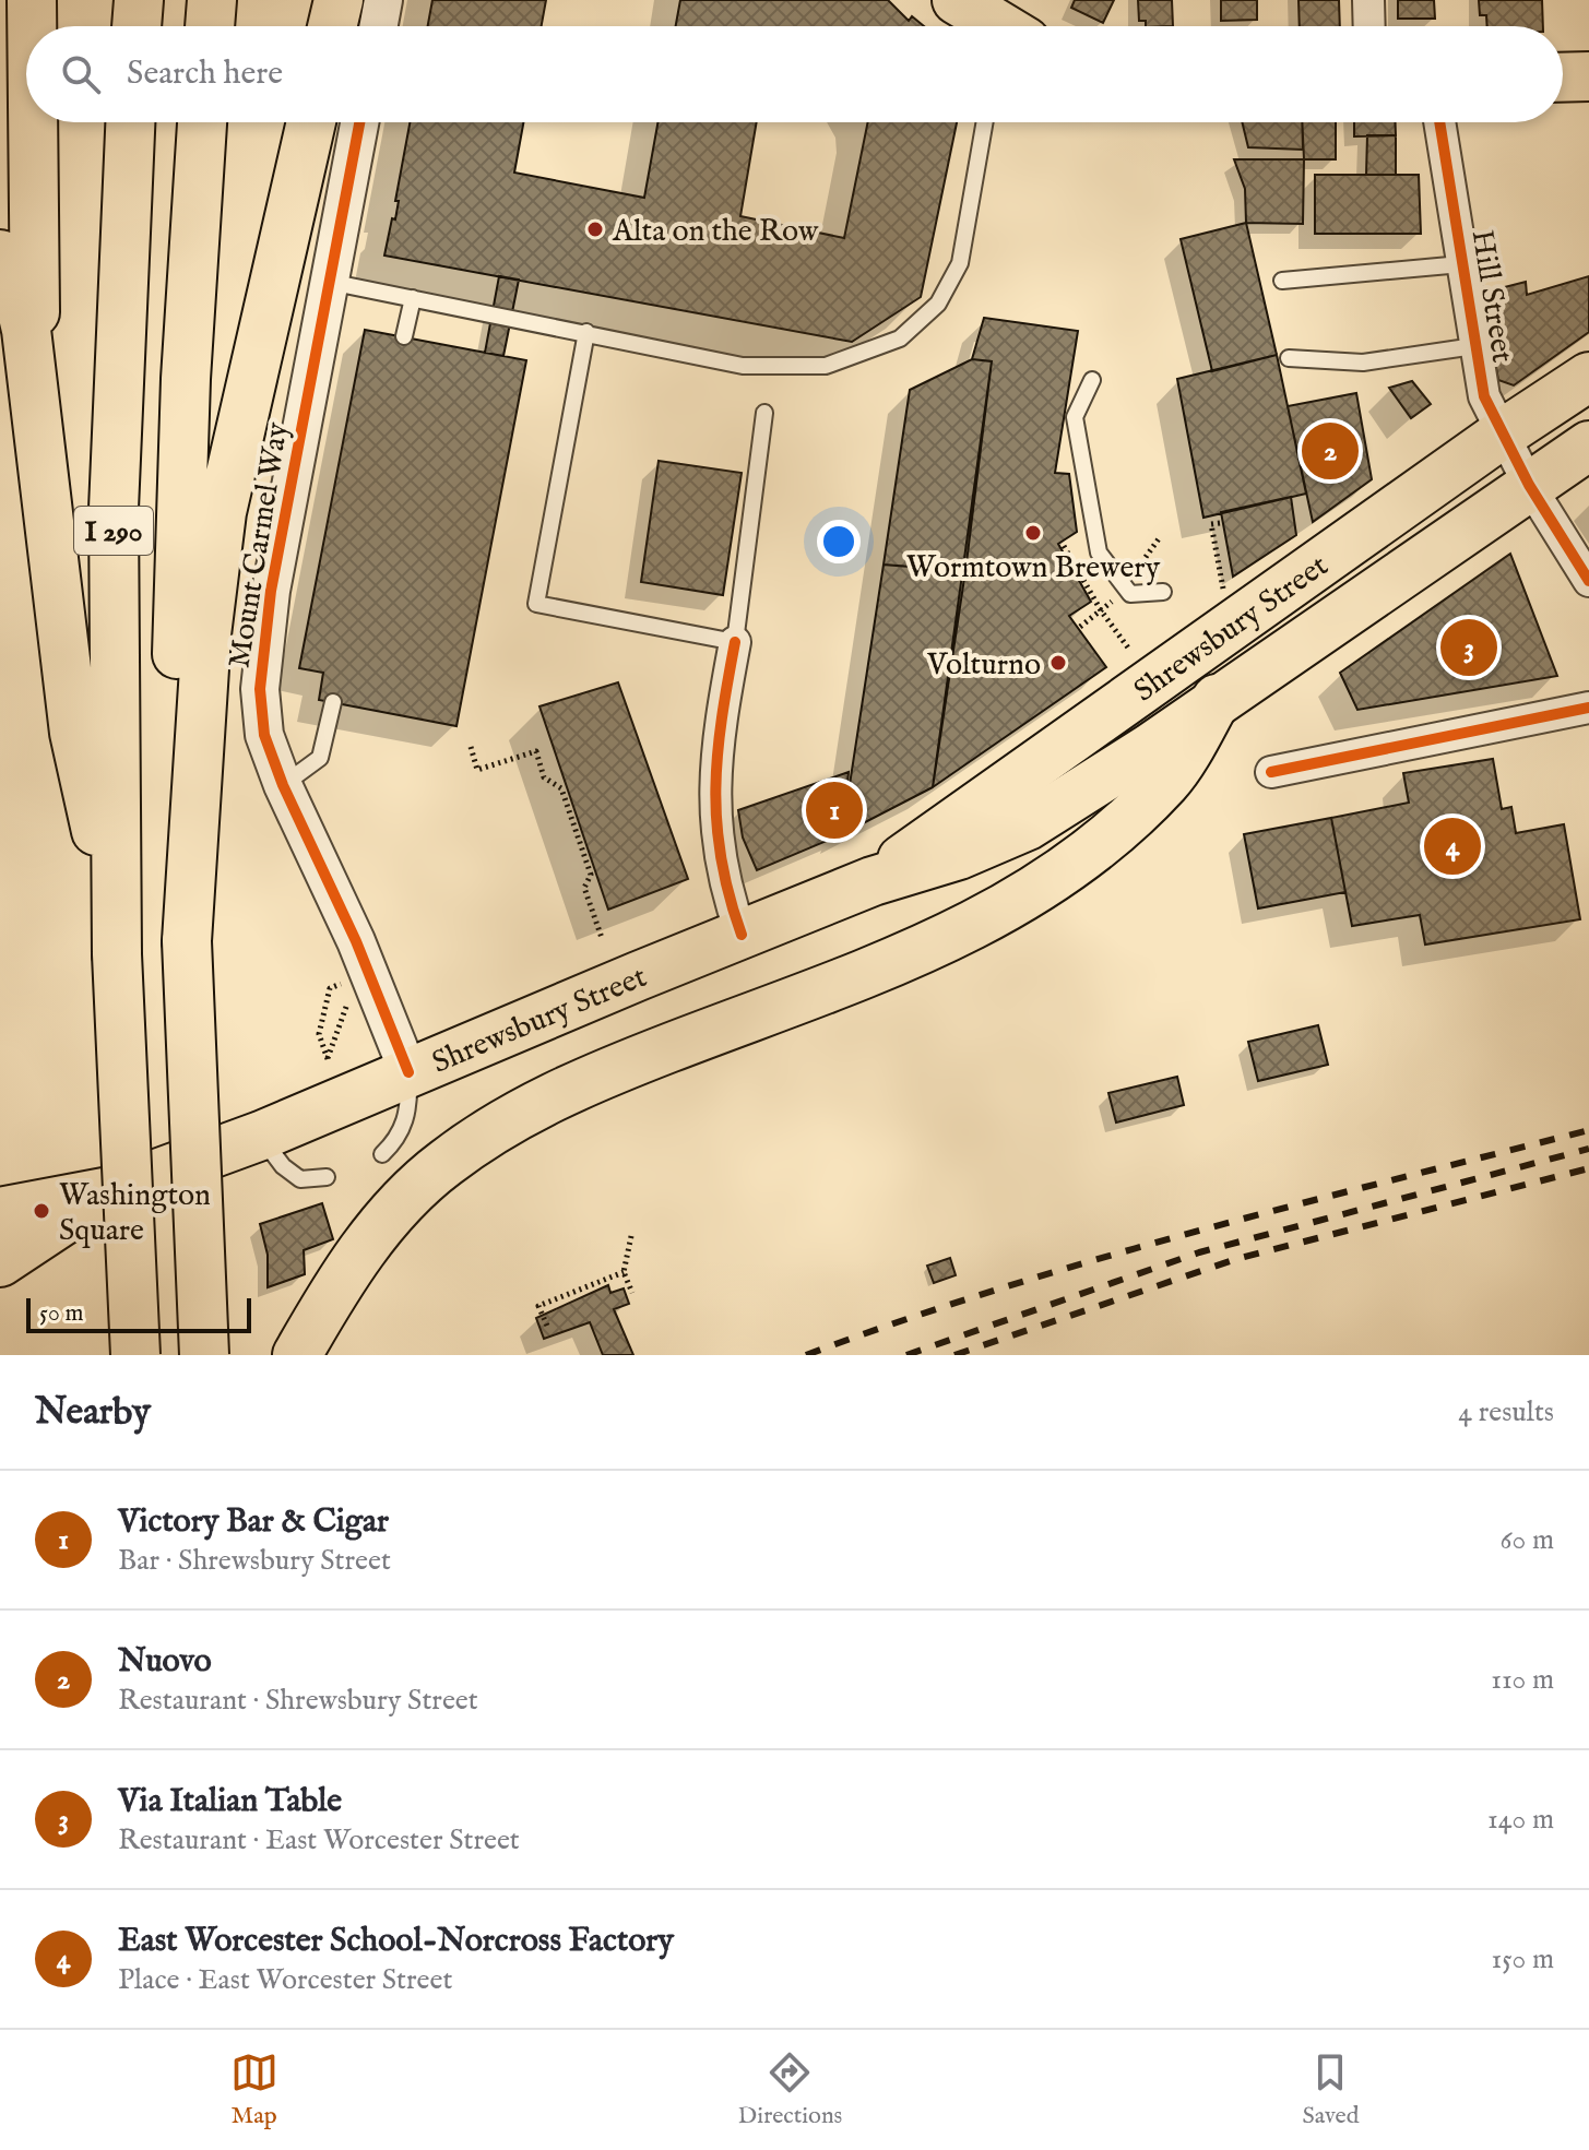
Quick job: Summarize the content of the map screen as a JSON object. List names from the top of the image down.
{
  "streets": {
    "main road": ["I 290", "Shrewsbury Street"],
    "street": ["Hill Street", "Mount Carmel Way"]
  },
  "crossings": [
    ["Hill Street", "Shrewsbury Street"],
    ["Mount Carmel Way", "Shrewsbury Street"]
  ],
  "places": [
    "Alta on the Row",
    "Wormtown Brewery",
    "Volturno",
    "Washington Square"
  ],
  "scale_bar": "50 m",
  "page": {
    "search": "Search here",
    "pins": [
      "2",
      "3",
      "1",
      "4"
    ],
    "scale": "50 m",
    "heading": ["Nearby", "4 results"],
    "list": [
      {
        "mark": "1",
        "name": "Victory Bar & Cigar",
        "note": "Bar · Shrewsbury Street",
        "value": "60 m"
      },
      {
        "mark": "2",
        "name": "Nuovo",
        "note": "Restaurant · Shrewsbury Street",
        "value": "110 m"
      },
      {
        "mark": "3",
        "name": "Via Italian Table",
        "note": "Restaurant · East Worcester Street",
        "value": "140 m"
      },
      {
        "mark": "4",
        "name": "East Worcester School-Norcross Factory",
        "note": "Place · East Worcester Street",
        "value": "150 m"
      }
    ],
    "nav": ["Map", "Directions", "Saved"]
  }
}
